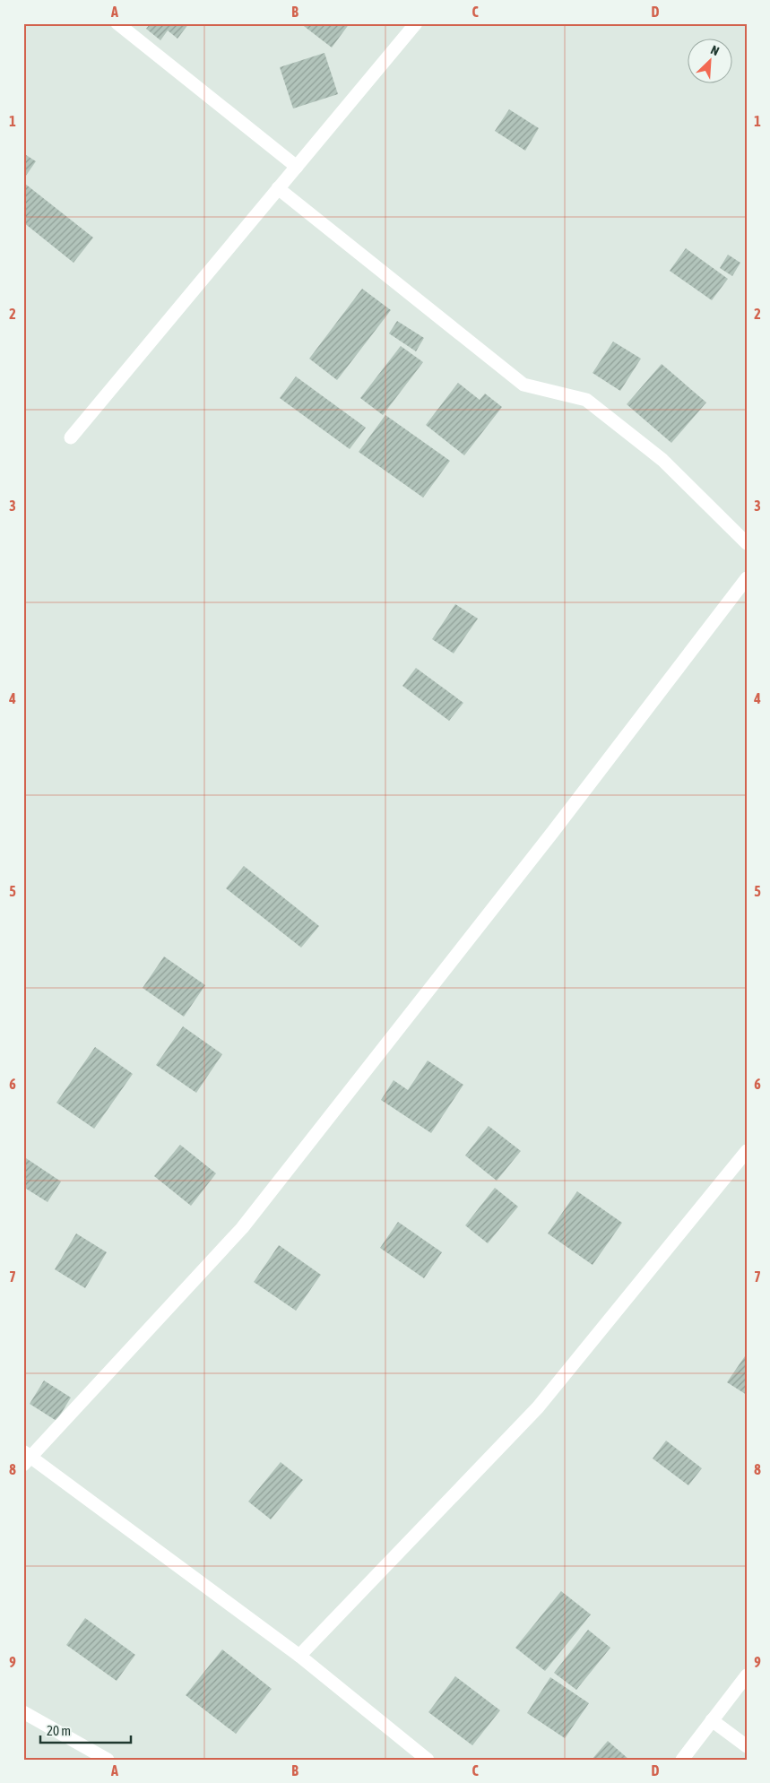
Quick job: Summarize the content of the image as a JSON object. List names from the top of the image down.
{
  "scale_bar": "20 m",
  "north": "top right",
  "grid": {
    "columns": [
      "A",
      "B",
      "C",
      "D"
    ],
    "rows": [
      "1",
      "2",
      "3",
      "4",
      "5",
      "6",
      "7",
      "8",
      "9"
    ]
  }
}
